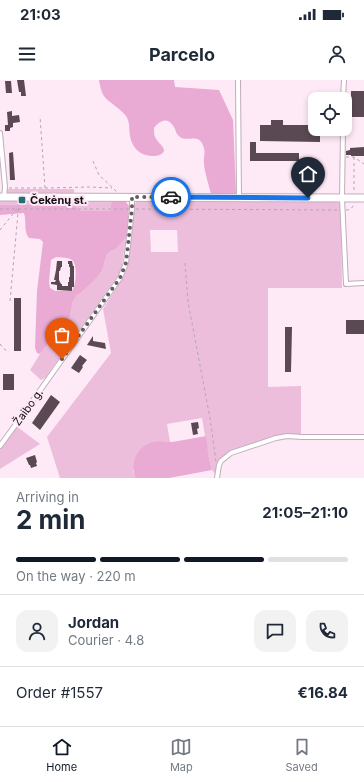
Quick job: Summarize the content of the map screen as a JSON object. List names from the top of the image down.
{
  "streets": {
    "street": ["Žaibo g."]
  },
  "places": {
    "transit": ["Čekėnų st."]
  },
  "page": {
    "status": "21:03",
    "header": "Parcelo",
    "heading": ["2 min", "Arriving in", "21:05–21:10"],
    "panel": [
      "Jordan",
      "Courier · 4.8",
      "Order #1557",
      "€16.84"
    ],
    "bar": "On the way · 220 m",
    "tabs": ["Home", "Map", "Saved"]
  }
}
